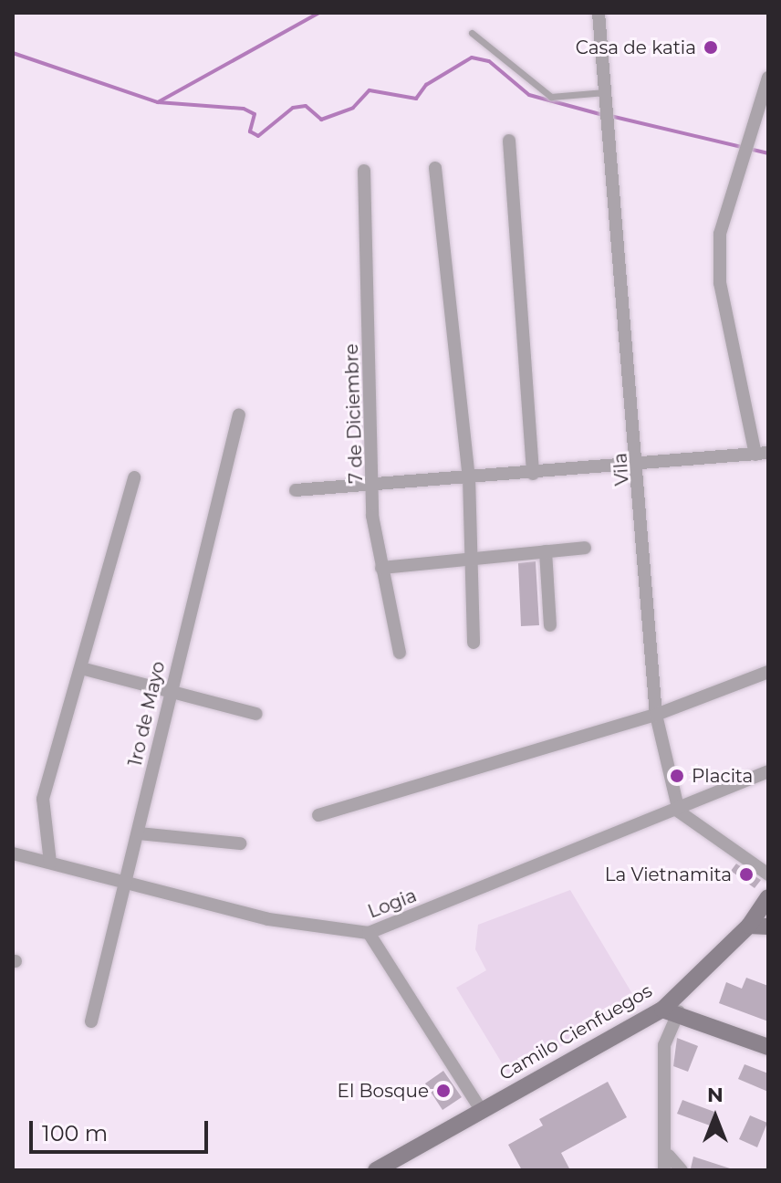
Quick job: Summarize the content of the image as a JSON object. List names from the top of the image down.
{
  "streets": {
    "main road": ["Camilo Cienfuegos"],
    "street": [
      "7 de Diciembre",
      "Vila",
      "1ro de Mayo",
      "Logia"
    ]
  },
  "crossings": [
    ["Vila", "Logia"],
    ["1ro de Mayo", "Logia"]
  ],
  "places": [
    "Casa de katia",
    "Placita",
    "La Vietnamita",
    "El Bosque"
  ],
  "scale_bar": "100 m",
  "north": "top"
}
